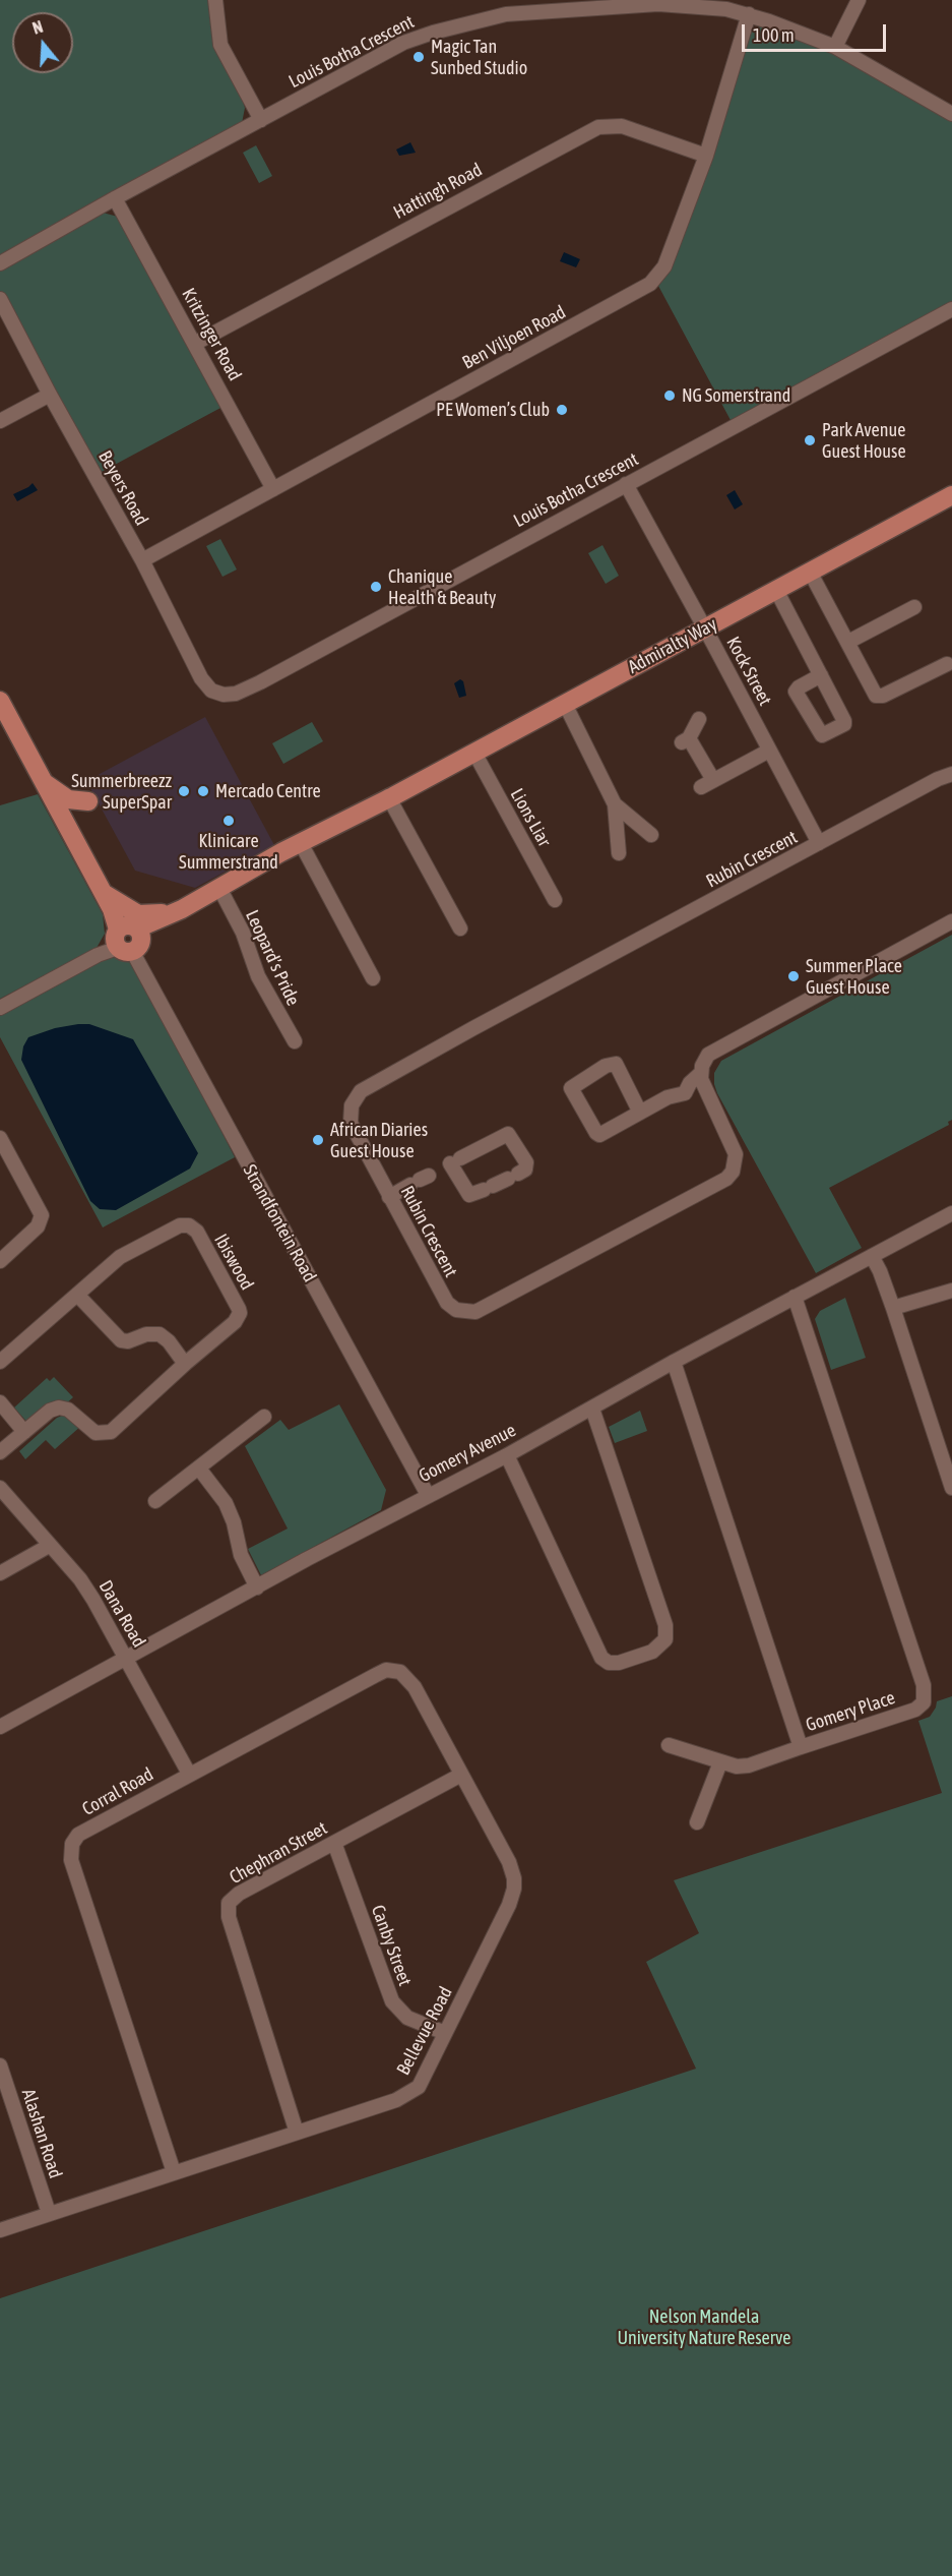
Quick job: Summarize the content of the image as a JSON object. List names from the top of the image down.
{
  "streets": {
    "main road": ["Admiralty Way", "Strandfontein Road"],
    "street": [
      "Louis Botha Crescent",
      "Hattingh Road",
      "Kritzinger Road",
      "Ben Viljoen Road",
      "Beyers Road",
      "Kock Street",
      "Lions Liar",
      "Rubin Crescent",
      "Leopard’s Pride",
      "Ibiswood",
      "Gomery Avenue",
      "Dana Road",
      "Gomery Place",
      "Corral Road",
      "Chephran Street",
      "Canby Street",
      "Bellevue Road",
      "Alashan Road"
    ]
  },
  "crossings": [
    ["Louis Botha Crescent", "Kritzinger Road"],
    ["Louis Botha Crescent", "Ben Viljoen Road"],
    ["Louis Botha Crescent", "Beyers Road"],
    ["Louis Botha Crescent", "Kock Street"],
    ["Hattingh Road", "Kritzinger Road"],
    ["Hattingh Road", "Ben Viljoen Road"],
    ["Kritzinger Road", "Ben Viljoen Road"],
    ["Ben Viljoen Road", "Beyers Road"],
    ["Admiralty Way", "Kock Street"],
    ["Admiralty Way", "Lions Liar"],
    ["Admiralty Way", "Leopard’s Pride"],
    ["Admiralty Way", "Strandfontein Road"],
    ["Kock Street", "Rubin Crescent"],
    ["Strandfontein Road", "Gomery Avenue"],
    ["Gomery Avenue", "Dana Road"],
    ["Gomery Avenue", "Gomery Place"],
    ["Dana Road", "Corral Road"],
    ["Corral Road", "Bellevue Road"],
    ["Chephran Street", "Canby Street"],
    ["Chephran Street", "Bellevue Road"],
    ["Canby Street", "Bellevue Road"],
    ["Bellevue Road", "Alashan Road"]
  ],
  "parks": ["Nelson Mandela University Nature Reserve"],
  "places": [
    "Magic Tan Sunbed Studio",
    "NG Somerstrand",
    "PE Women’s Club",
    "Park Avenue Guest House",
    "Chanique Health & Beauty",
    "Summerbreezz SuperSpar",
    "Mercado Centre",
    "Klinicare Summerstrand",
    "Summer Place Guest House",
    "African Diaries Guest House"
  ],
  "scale_bar": "100 m",
  "north": "top"
}
